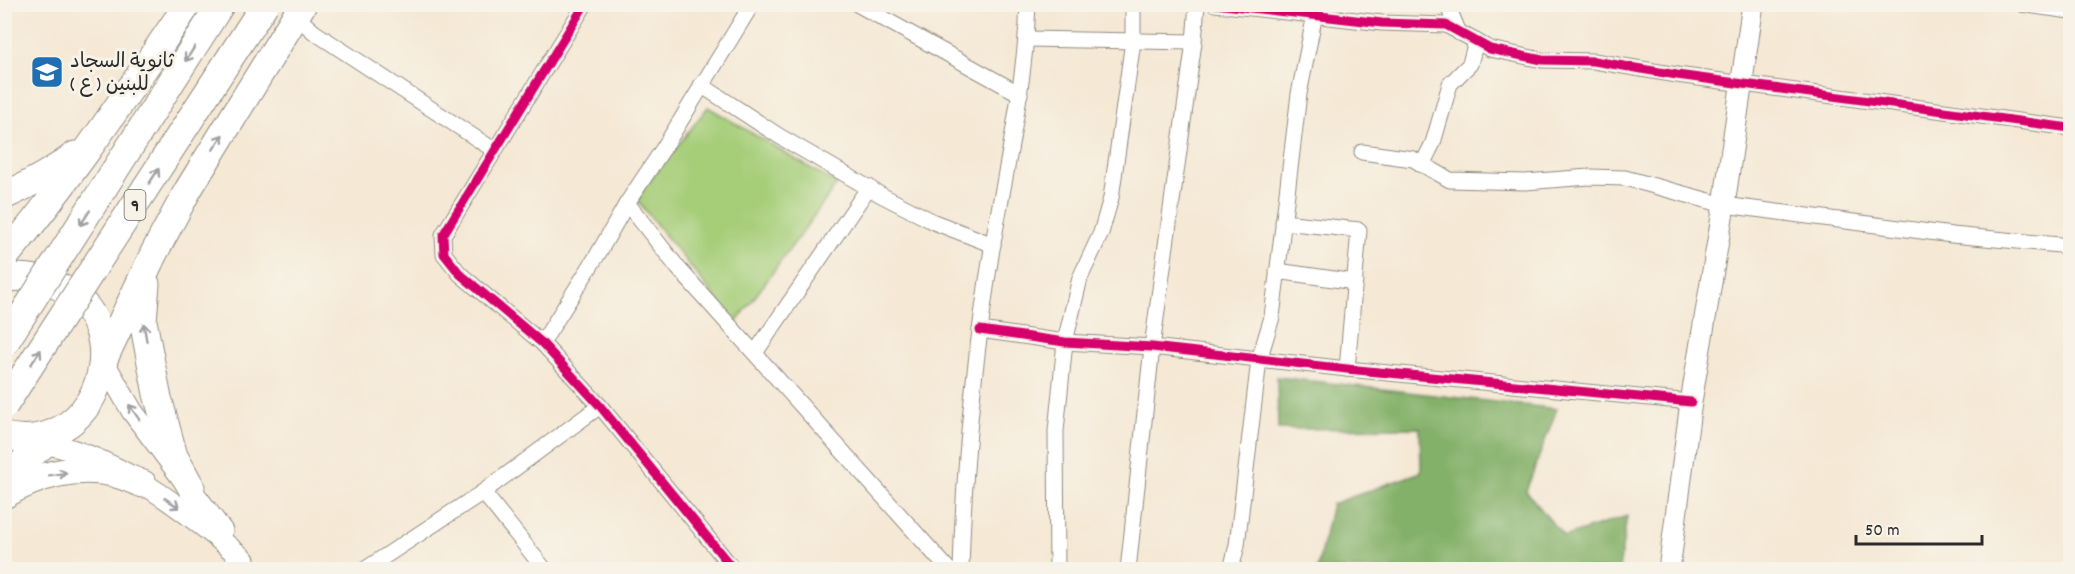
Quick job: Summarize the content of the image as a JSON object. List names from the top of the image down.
{
  "streets": {
    "highway": ["9"]
  },
  "places": {
    "school or university": ["ثانوية السجاد ( ع ) للبنين"]
  },
  "scale_bar": "50 m"
}
